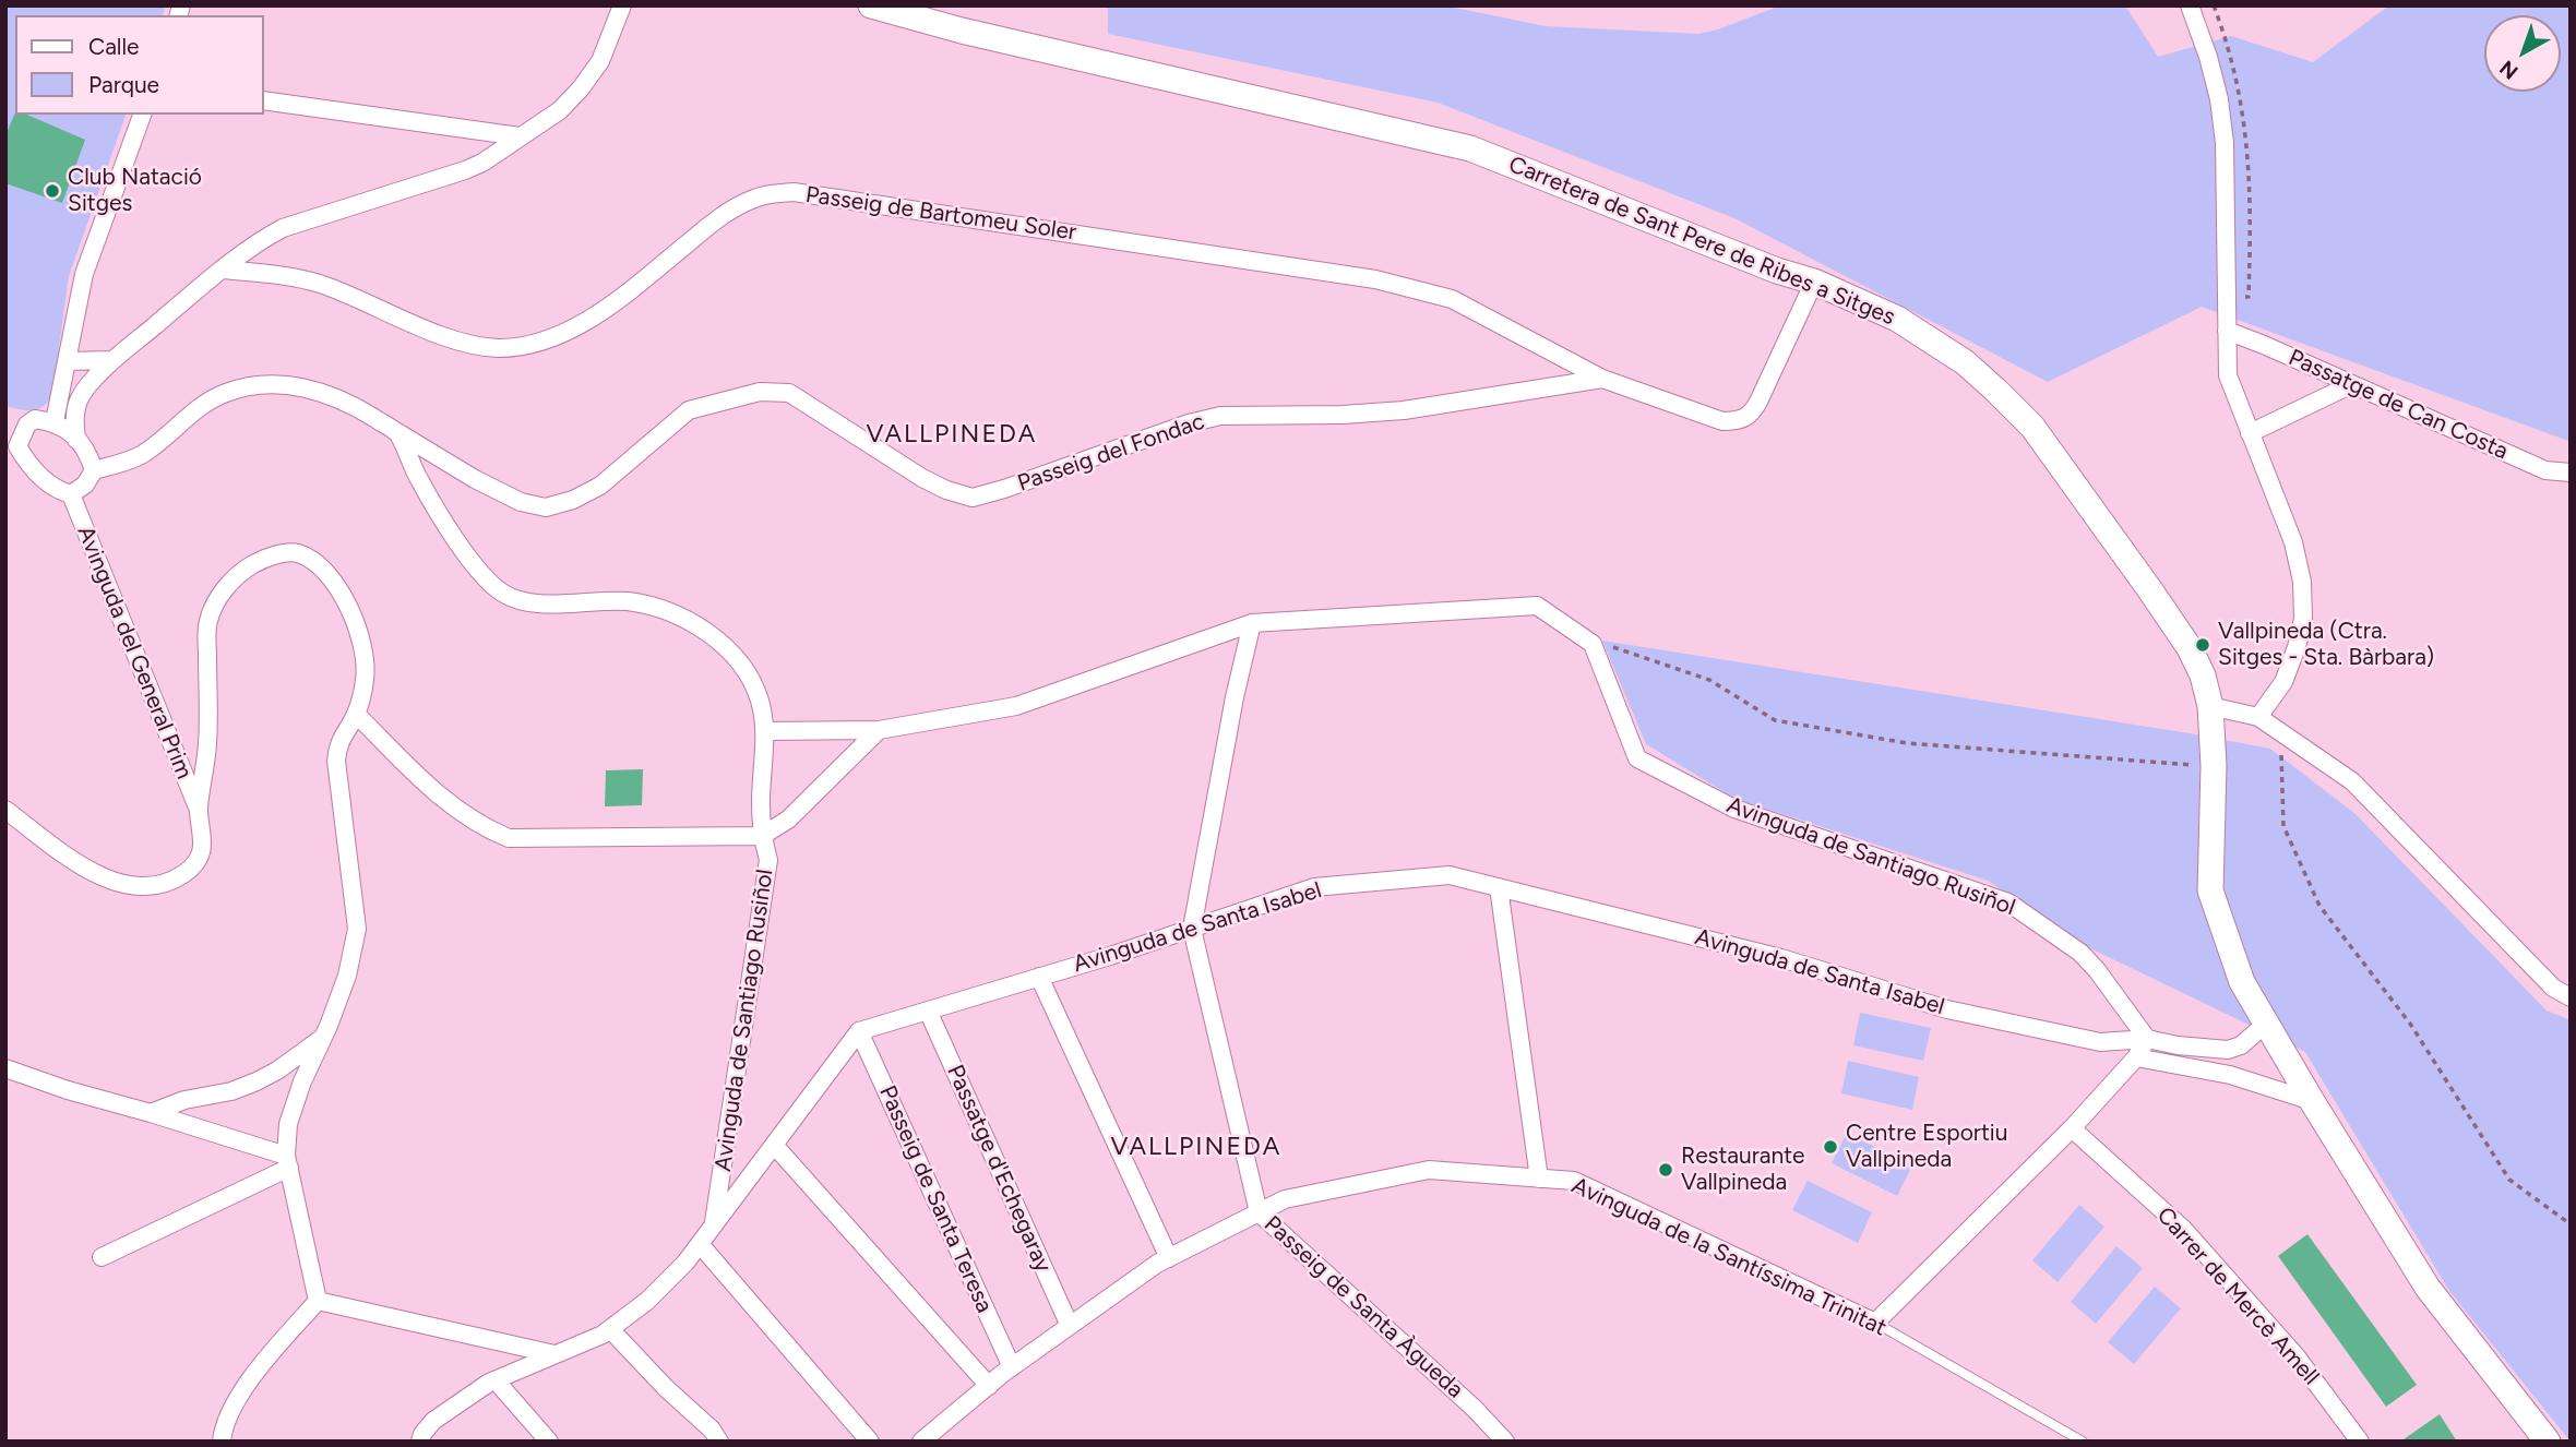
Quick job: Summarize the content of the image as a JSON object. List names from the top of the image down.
{
  "streets": {
    "street": [
      "Passeig de Bartomeu Soler",
      "Carretera de Sant Pere de Ribes a Sitges",
      "Passatge de Can Costa",
      "Passeig del Fondac",
      "Avinguda del General Prim",
      "Avinguda de Santiago Rusiñol",
      "Avinguda de Santa Isabel",
      "Passatge d'Echegaray",
      "Passeig de Santa Teresa",
      "Avinguda de la Santíssima Trinitat",
      "Carrer de Mercè Amell",
      "Passeig de Santa Àgueda"
    ]
  },
  "crossings": [
    ["Passeig de Bartomeu Soler", "Passeig del Fondac"],
    ["Carretera de Sant Pere de Ribes a Sitges", "Passeig del Fondac"],
    ["Carretera de Sant Pere de Ribes a Sitges", "Avinguda de Santa Isabel"],
    ["Passeig del Fondac", "Avinguda del General Prim"],
    ["Avinguda de Santiago Rusiñol", "Avinguda de Santa Isabel"],
    ["Avinguda de Santiago Rusiñol", "Passeig de Santa Àgueda"],
    ["Avinguda de Santa Isabel", "Passatge d'Echegaray"],
    ["Avinguda de Santa Isabel", "Passeig de Santa Teresa"],
    ["Avinguda de Santa Isabel", "Passeig de Santa Àgueda"],
    ["Passatge d'Echegaray", "Avinguda de la Santíssima Trinitat"],
    ["Passeig de Santa Teresa", "Avinguda de la Santíssima Trinitat"],
    ["Avinguda de la Santíssima Trinitat", "Passeig de Santa Àgueda"]
  ],
  "districts": ["VALLPINEDA", "VALLPINEDA"],
  "places": [
    "Club Natació Sitges",
    "Vallpineda (Ctra. Sitges - Sta. Bàrbara)",
    "Centre Esportiu Vallpineda",
    "Restaurante Vallpineda"
  ],
  "legend": ["Calle", "Parque"],
  "north": "bottom left"
}
